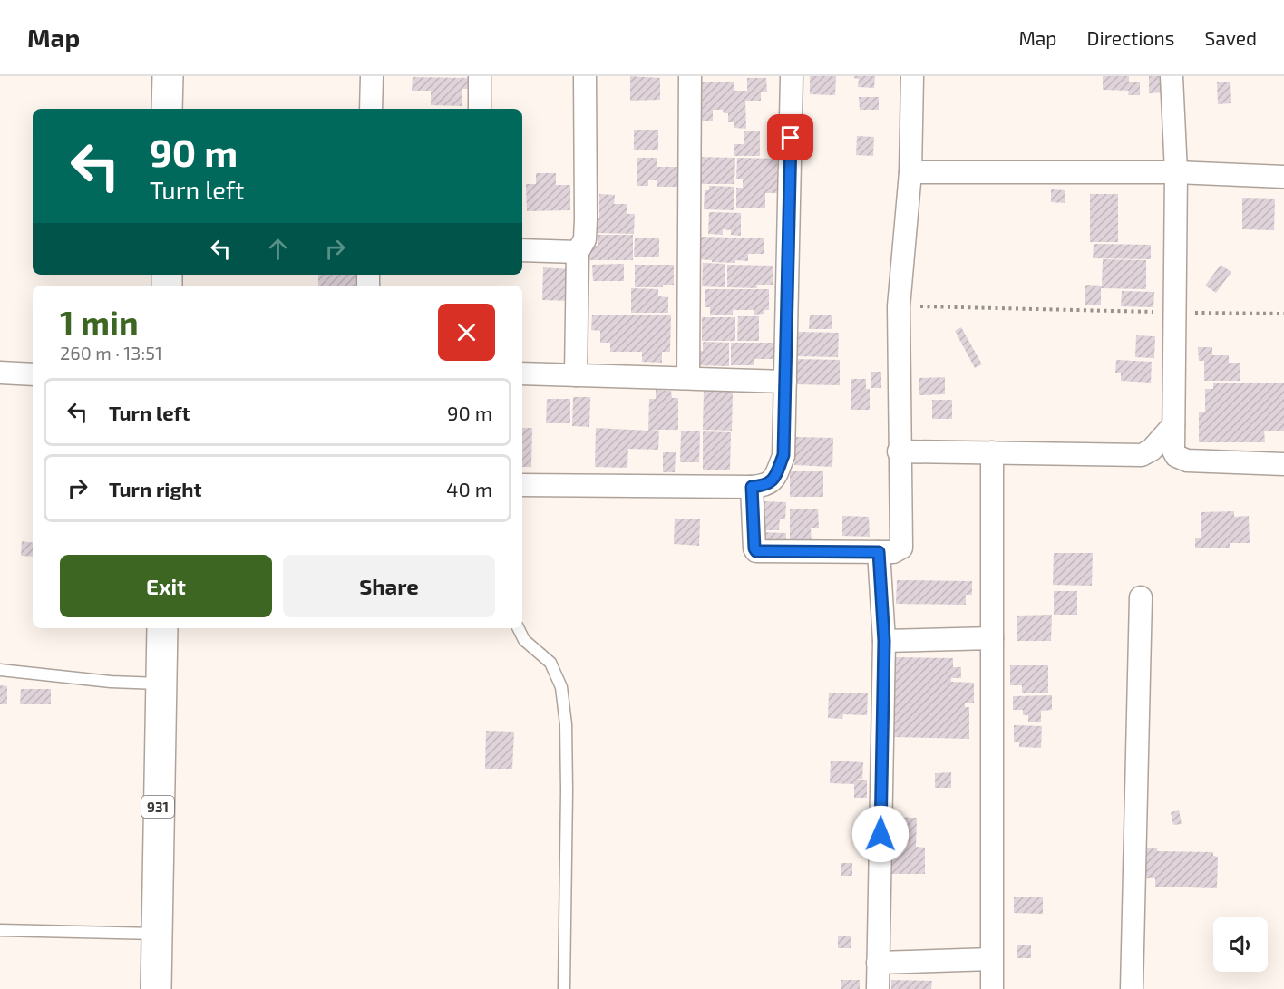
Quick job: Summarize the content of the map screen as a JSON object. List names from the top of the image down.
{
  "streets": {
    "highway": ["931"]
  },
  "page": {
    "header": "Map",
    "nav": ["Map", "Directions", "Saved"],
    "turn": ["90 m", "Turn left"],
    "heading": ["1 min", "260 m · 13:51"],
    "list": [
      {
        "name": "Turn left",
        "value": "90 m"
      },
      {
        "name": "Turn right",
        "value": "40 m"
      }
    ],
    "buttons": ["Exit", "Share"]
  }
}
